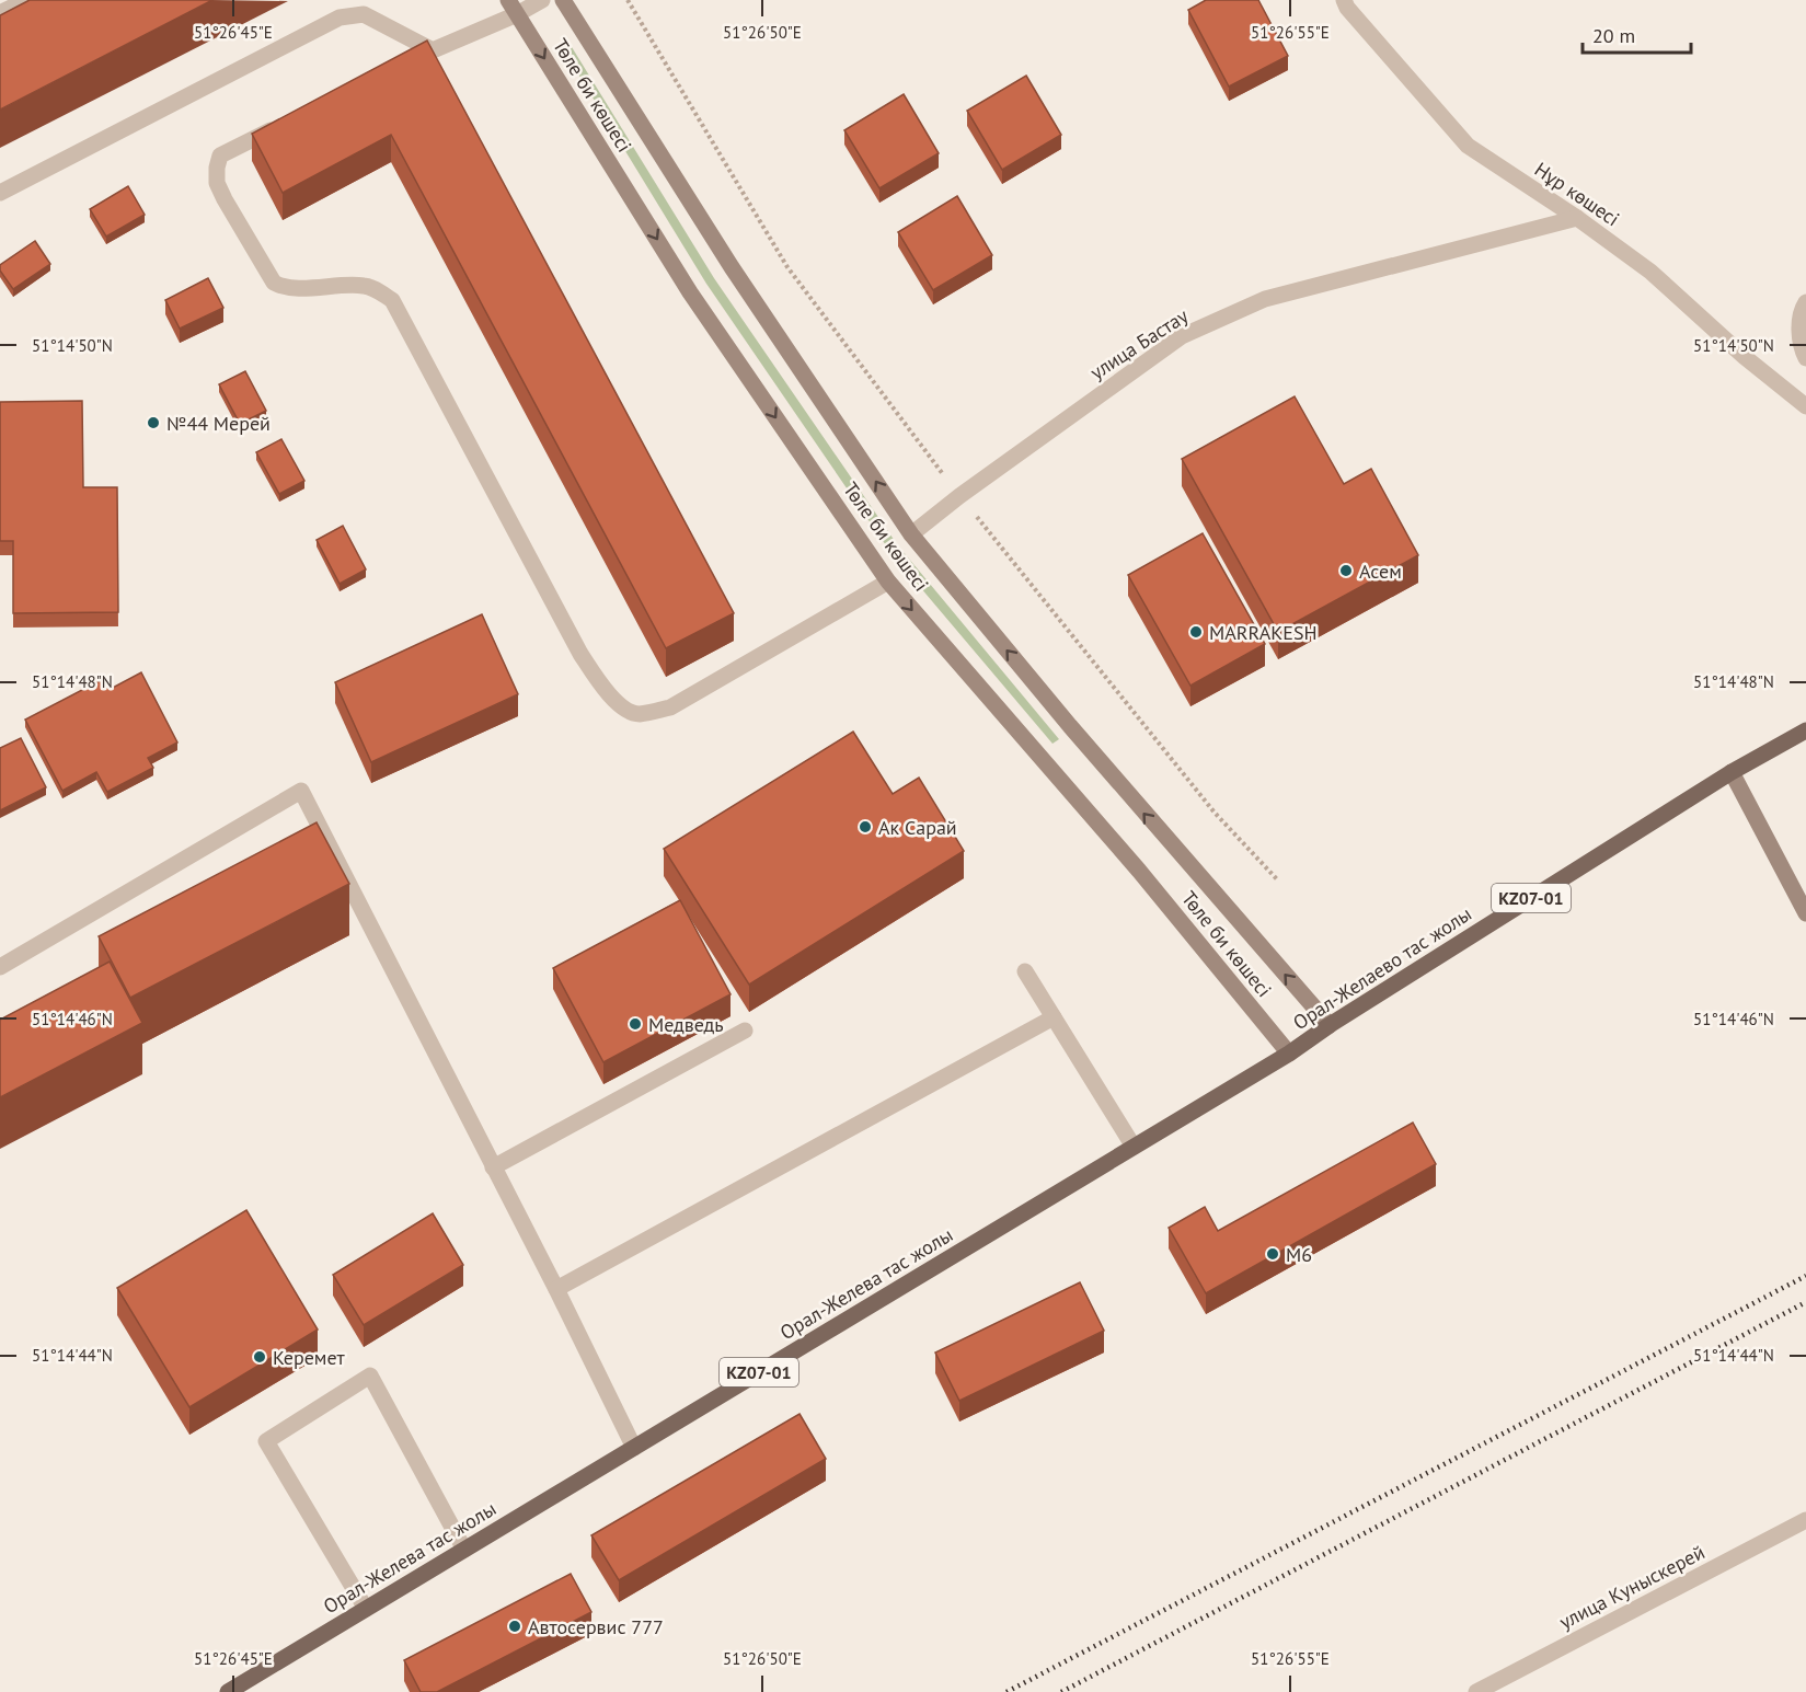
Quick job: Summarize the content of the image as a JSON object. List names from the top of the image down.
{
  "streets": {
    "main road": [
      "Төле би көшесі",
      "KZ07-01",
      "Орал-Желаево тас жолы",
      "Орал-Желева тас жолы"
    ],
    "street": ["Нұр көшесі", "улица Бастау", "улица Куныскерей"]
  },
  "crossings": [
    ["Төле би көшесі", "улица Бастау"],
    ["Төле би көшесі", "Орал-Желаево тас жолы"],
    ["Төле би көшесі", "Орал-Желева тас жолы"],
    ["Нұр көшесі", "улица Бастау"],
    ["KZ07-01", "Орал-Желаево тас жолы"],
    ["Орал-Желаево тас жолы", "Орал-Желева тас жолы"]
  ],
  "places": [
    "№44 Мерей",
    "Асем",
    "MARRAKESH",
    "Ак Сарай",
    "Медведь",
    "М6",
    "Керемет",
    "Автосервис 777"
  ],
  "scale_bar": "20 m",
  "coordinates": [
    "51°26'45\"E",
    "51°26'50\"E",
    "51°26'55\"E",
    "51°14'50\"N",
    "51°14'48\"N",
    "51°14'46\"N",
    "51°14'44\"N"
  ]
}
